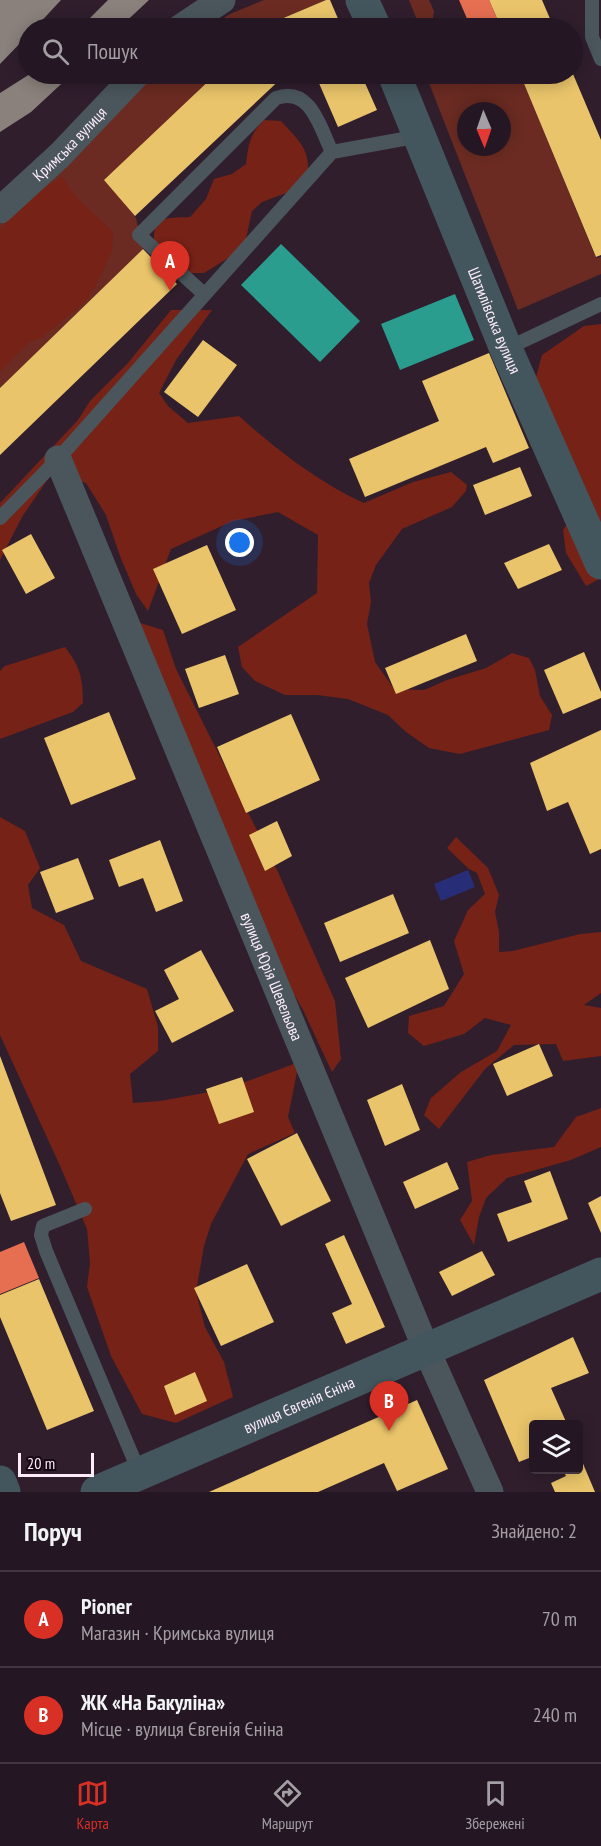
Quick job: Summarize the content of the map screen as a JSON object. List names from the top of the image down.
{
  "streets": {
    "street": [
      "Кримська вулиця",
      "Шатилівська вулиця",
      "вулиця Юрія Шевельова",
      "вулиця Євгенія Єніна"
    ]
  },
  "crossings": [
    ["вулиця Юрія Шевельова", "вулиця Євгенія Єніна"]
  ],
  "scale_bar": "20 m",
  "north": "bottom",
  "page": {
    "search": "Пошук",
    "pins": ["A", "B"],
    "scale": "20 m",
    "heading": ["Поруч", "Знайдено: 2"],
    "list": [
      {
        "mark": "A",
        "name": "Pioner",
        "note": "Магазин · Кримська вулиця",
        "value": "70 m"
      },
      {
        "mark": "B",
        "name": "ЖК «На Бакуліна»",
        "note": "Місце · вулиця Євгенія Єніна",
        "value": "240 m"
      }
    ],
    "nav": ["Карта", "Маршрут", "Збережені"]
  }
}
